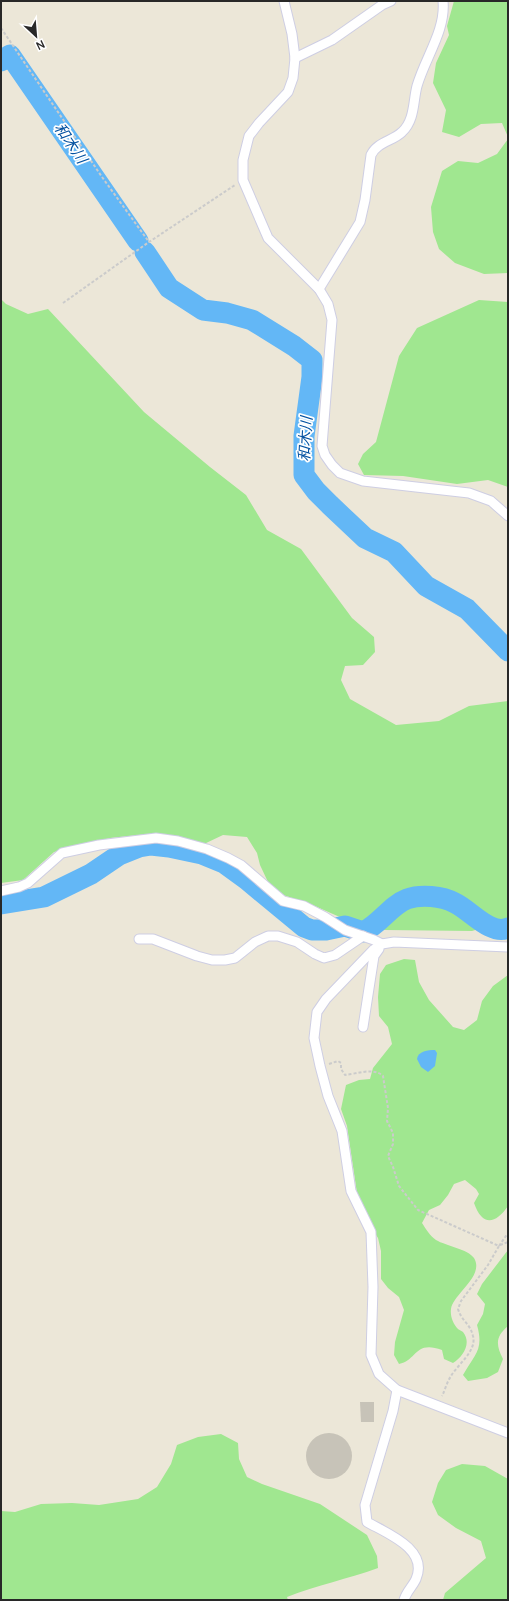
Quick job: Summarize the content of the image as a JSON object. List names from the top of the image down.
{
  "water": ["和木川"],
  "north": "bottom right"
}
